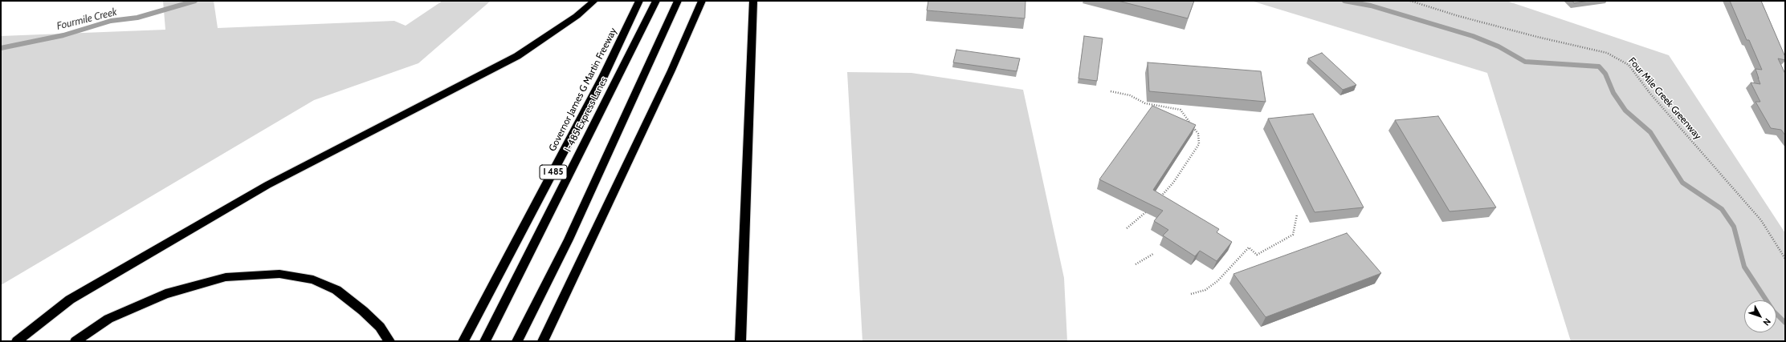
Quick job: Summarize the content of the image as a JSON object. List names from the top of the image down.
{
  "streets": {
    "highway": ["Governor James G Martin Freeway", "I-485 Express Lanes", "I 485"],
    "path": ["Four Mile Creek Greenway"]
  },
  "water": ["Fourmile Creek"],
  "north": "bottom right"
}
